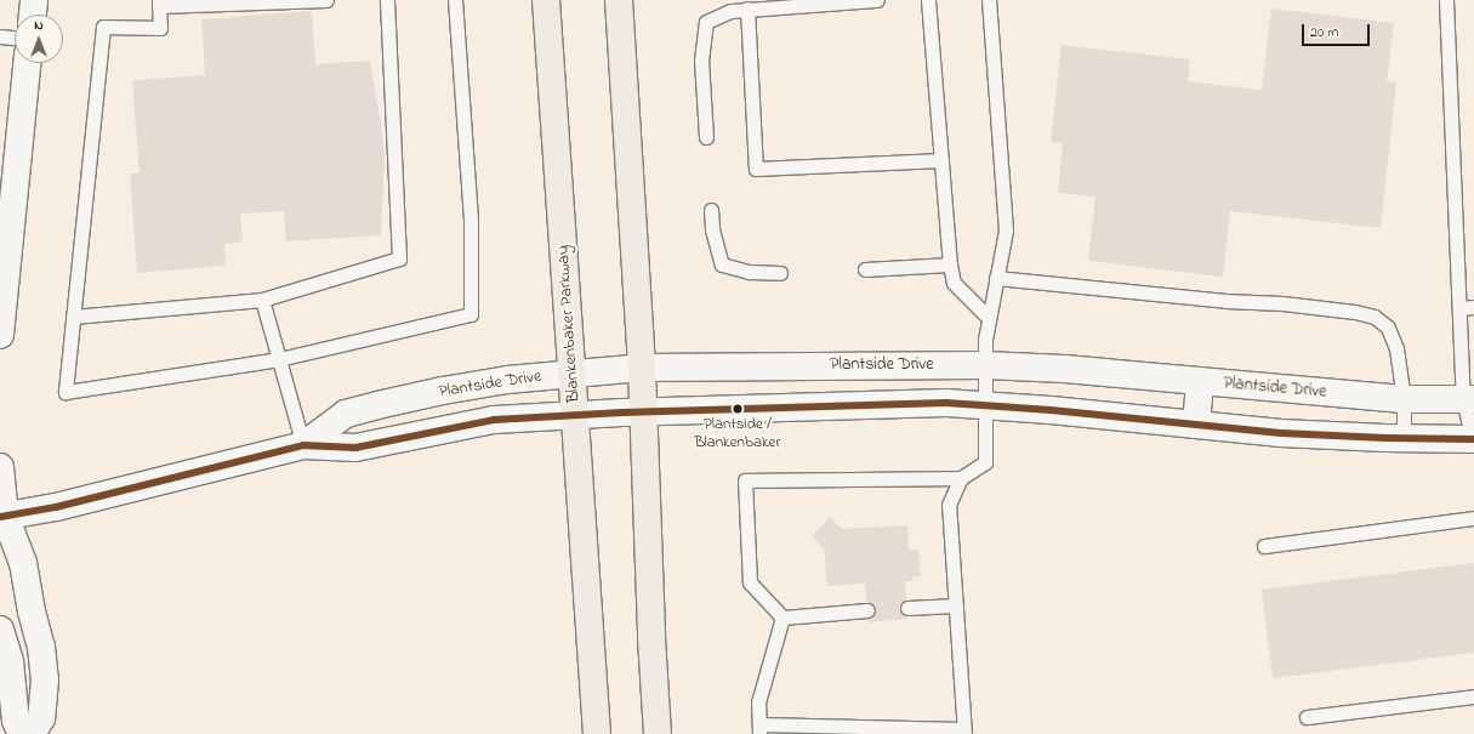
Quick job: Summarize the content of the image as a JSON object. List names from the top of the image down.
{
  "streets": {
    "main road": ["Blankenbaker Parkway"],
    "street": ["Plantside Drive"]
  },
  "crossings": [
    ["Blankenbaker Parkway", "Plantside Drive"]
  ],
  "places": ["Plantside / Blankenbaker"],
  "scale_bar": "20 m",
  "north": "top"
}
